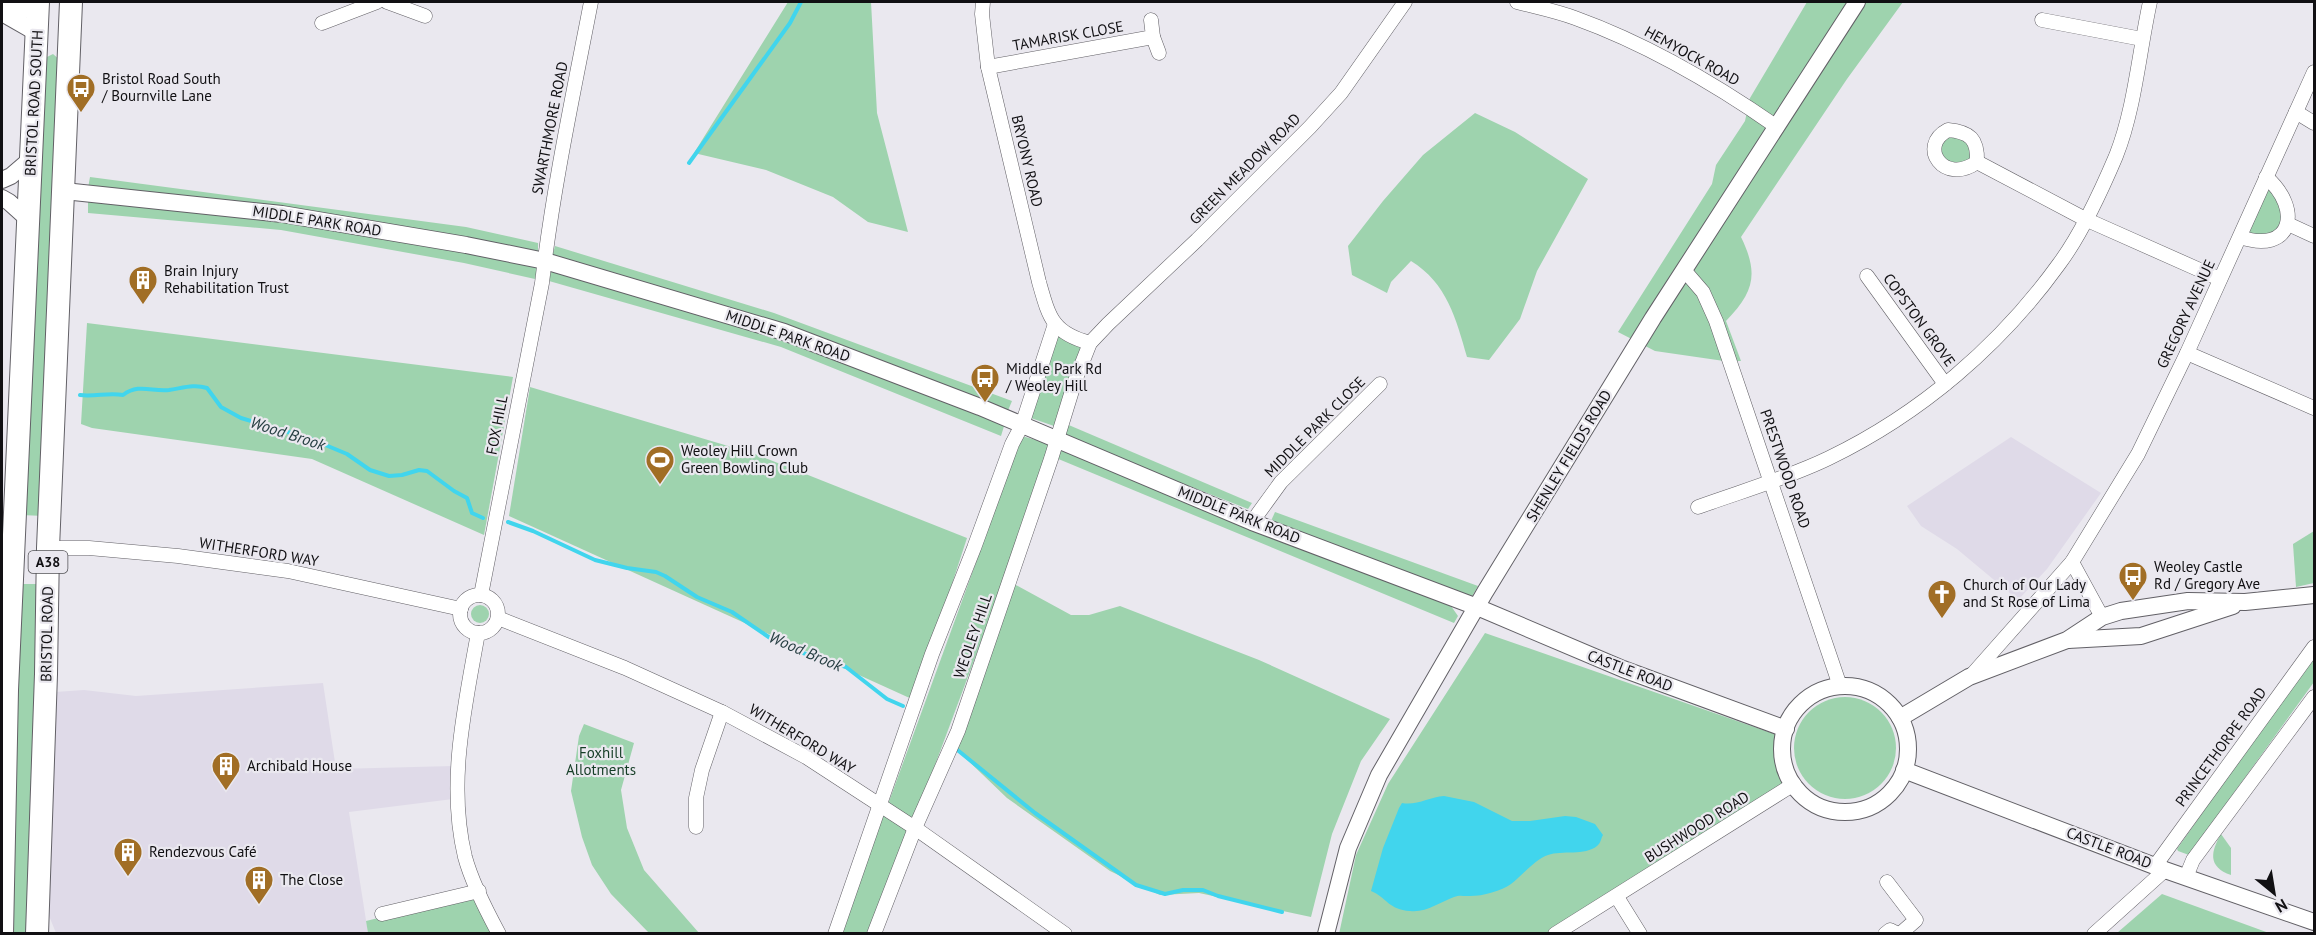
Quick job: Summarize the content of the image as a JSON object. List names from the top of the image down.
{
  "streets": {
    "highway": ["BRISTOL ROAD SOUTH", "A38", "BRISTOL ROAD"],
    "street": [
      "TAMARISK CLOSE",
      "HEMYOCK ROAD",
      "SWARTHMORE ROAD",
      "BRYONY ROAD",
      "GREEN MEADOW ROAD",
      "MIDDLE PARK ROAD",
      "GREGORY AVENUE",
      "COPSTON GROVE",
      "FOX HILL",
      "MIDDLE PARK CLOSE",
      "SHENLEY FIELDS ROAD",
      "PRESTWOOD ROAD",
      "WITHERFORD WAY",
      "WEOLEY HILL",
      "CASTLE ROAD",
      "PRINCETHORPE ROAD",
      "BUSHWOOD ROAD"
    ]
  },
  "crossings": [
    ["TAMARISK CLOSE", "BRYONY ROAD"],
    ["HEMYOCK ROAD", "SHENLEY FIELDS ROAD"],
    ["BRISTOL ROAD SOUTH", "A38"],
    ["SWARTHMORE ROAD", "MIDDLE PARK ROAD"],
    ["SWARTHMORE ROAD", "FOX HILL"],
    ["GREEN MEADOW ROAD", "WEOLEY HILL"],
    ["MIDDLE PARK ROAD", "FOX HILL"],
    ["MIDDLE PARK ROAD", "MIDDLE PARK CLOSE"],
    ["MIDDLE PARK ROAD", "SHENLEY FIELDS ROAD"],
    ["MIDDLE PARK ROAD", "A38"],
    ["MIDDLE PARK ROAD", "BRISTOL ROAD"],
    ["MIDDLE PARK ROAD", "WEOLEY HILL"],
    ["MIDDLE PARK ROAD", "CASTLE ROAD"],
    ["FOX HILL", "WITHERFORD WAY"],
    ["SHENLEY FIELDS ROAD", "PRESTWOOD ROAD"],
    ["SHENLEY FIELDS ROAD", "CASTLE ROAD"],
    ["PRESTWOOD ROAD", "CASTLE ROAD"],
    ["PRESTWOOD ROAD", "BUSHWOOD ROAD"],
    ["WITHERFORD WAY", "BRISTOL ROAD"],
    ["WITHERFORD WAY", "WEOLEY HILL"],
    ["A38", "BRISTOL ROAD"],
    ["CASTLE ROAD", "PRINCETHORPE ROAD"],
    ["CASTLE ROAD", "BUSHWOOD ROAD"]
  ],
  "water": ["Wood Brook"],
  "parks": ["Foxhill Allotments"],
  "places": {
    "bus stop": ["Bristol Road South / Bournville Lane", "Middle Park Rd / Weoley Hill", "Weoley Castle Rd / Gregory Ave"],
    "building": [
      "Brain Injury Rehabilitation Trust",
      "Archibald House",
      "Rendezvous Café",
      "The Close"
    ],
    "sports": ["Weoley Hill Crown Green Bowling Club"],
    "church": ["Church of Our Lady and St Rose of Lima"]
  },
  "north": "bottom right"
}
